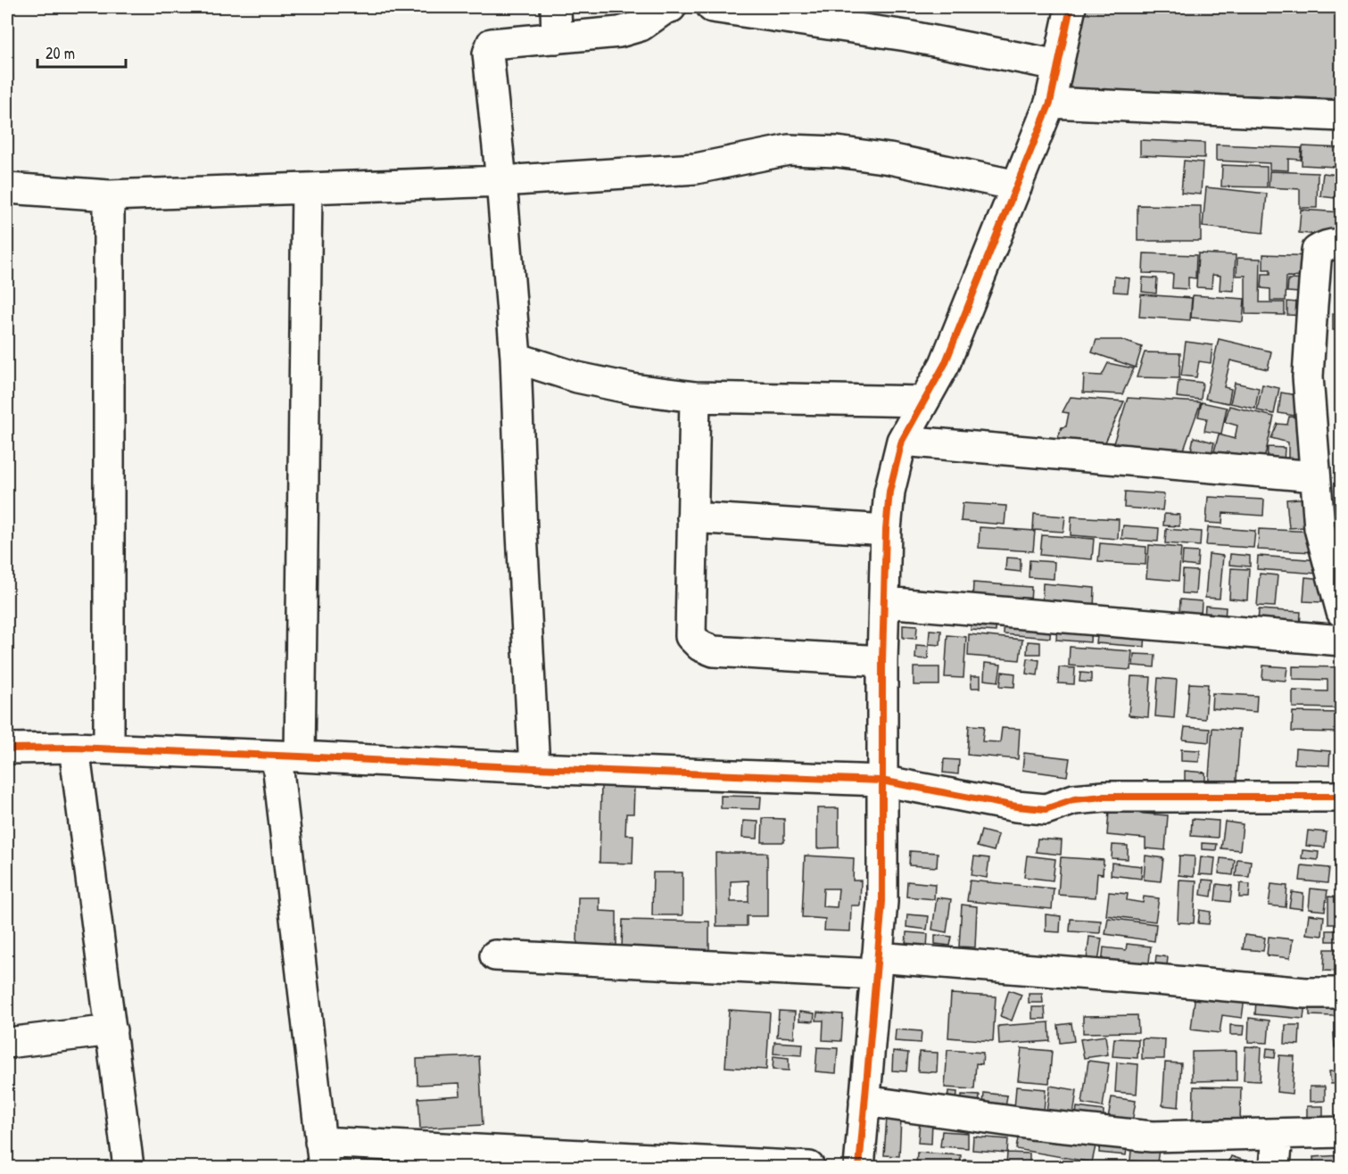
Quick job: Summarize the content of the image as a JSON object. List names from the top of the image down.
{
  "scale_bar": "20 m"
}
